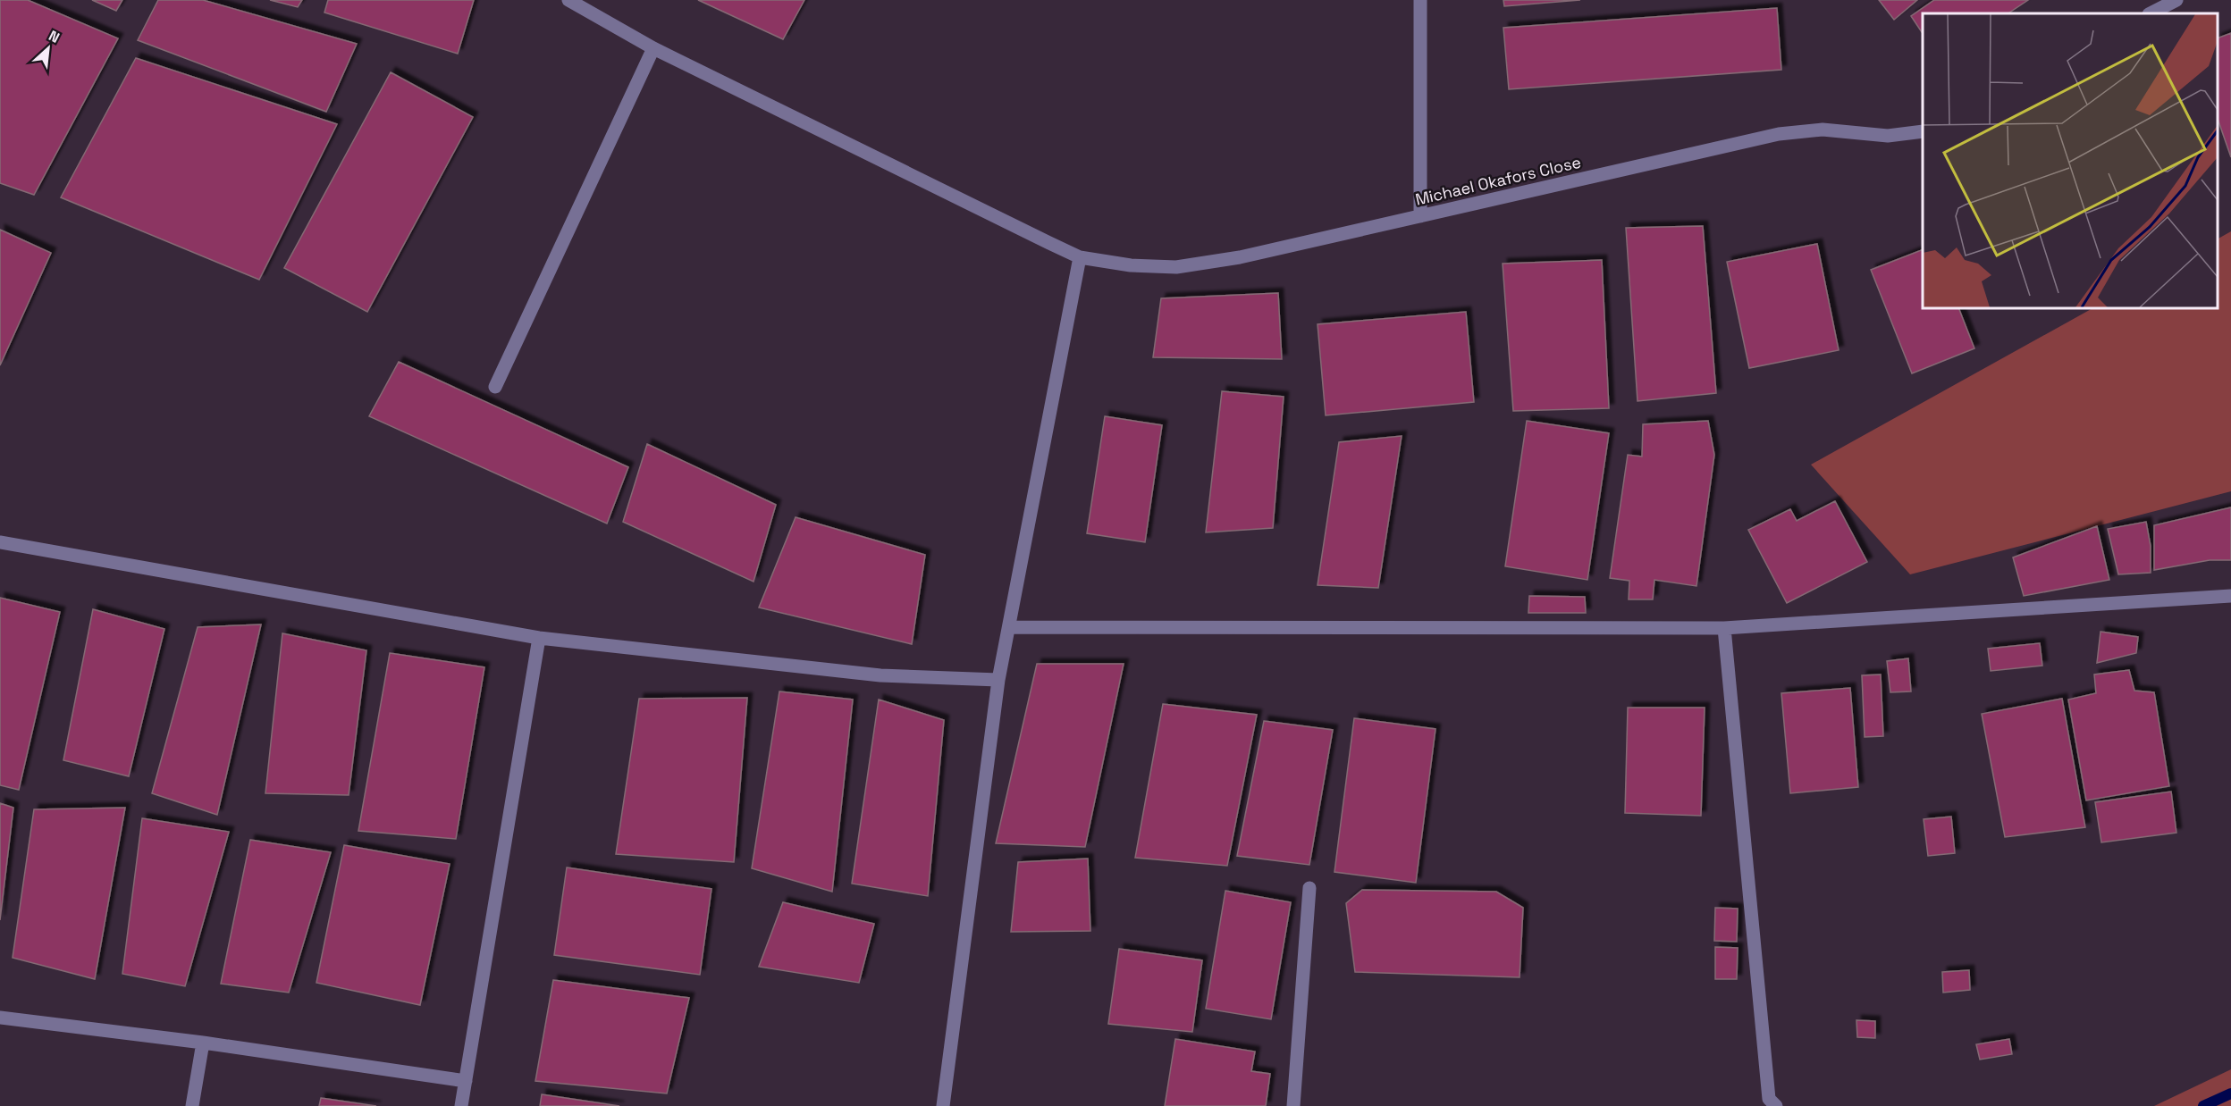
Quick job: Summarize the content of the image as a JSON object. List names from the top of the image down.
{
  "streets": {
    "street": ["Michael Okafors Close"]
  },
  "north": "top right"
}
